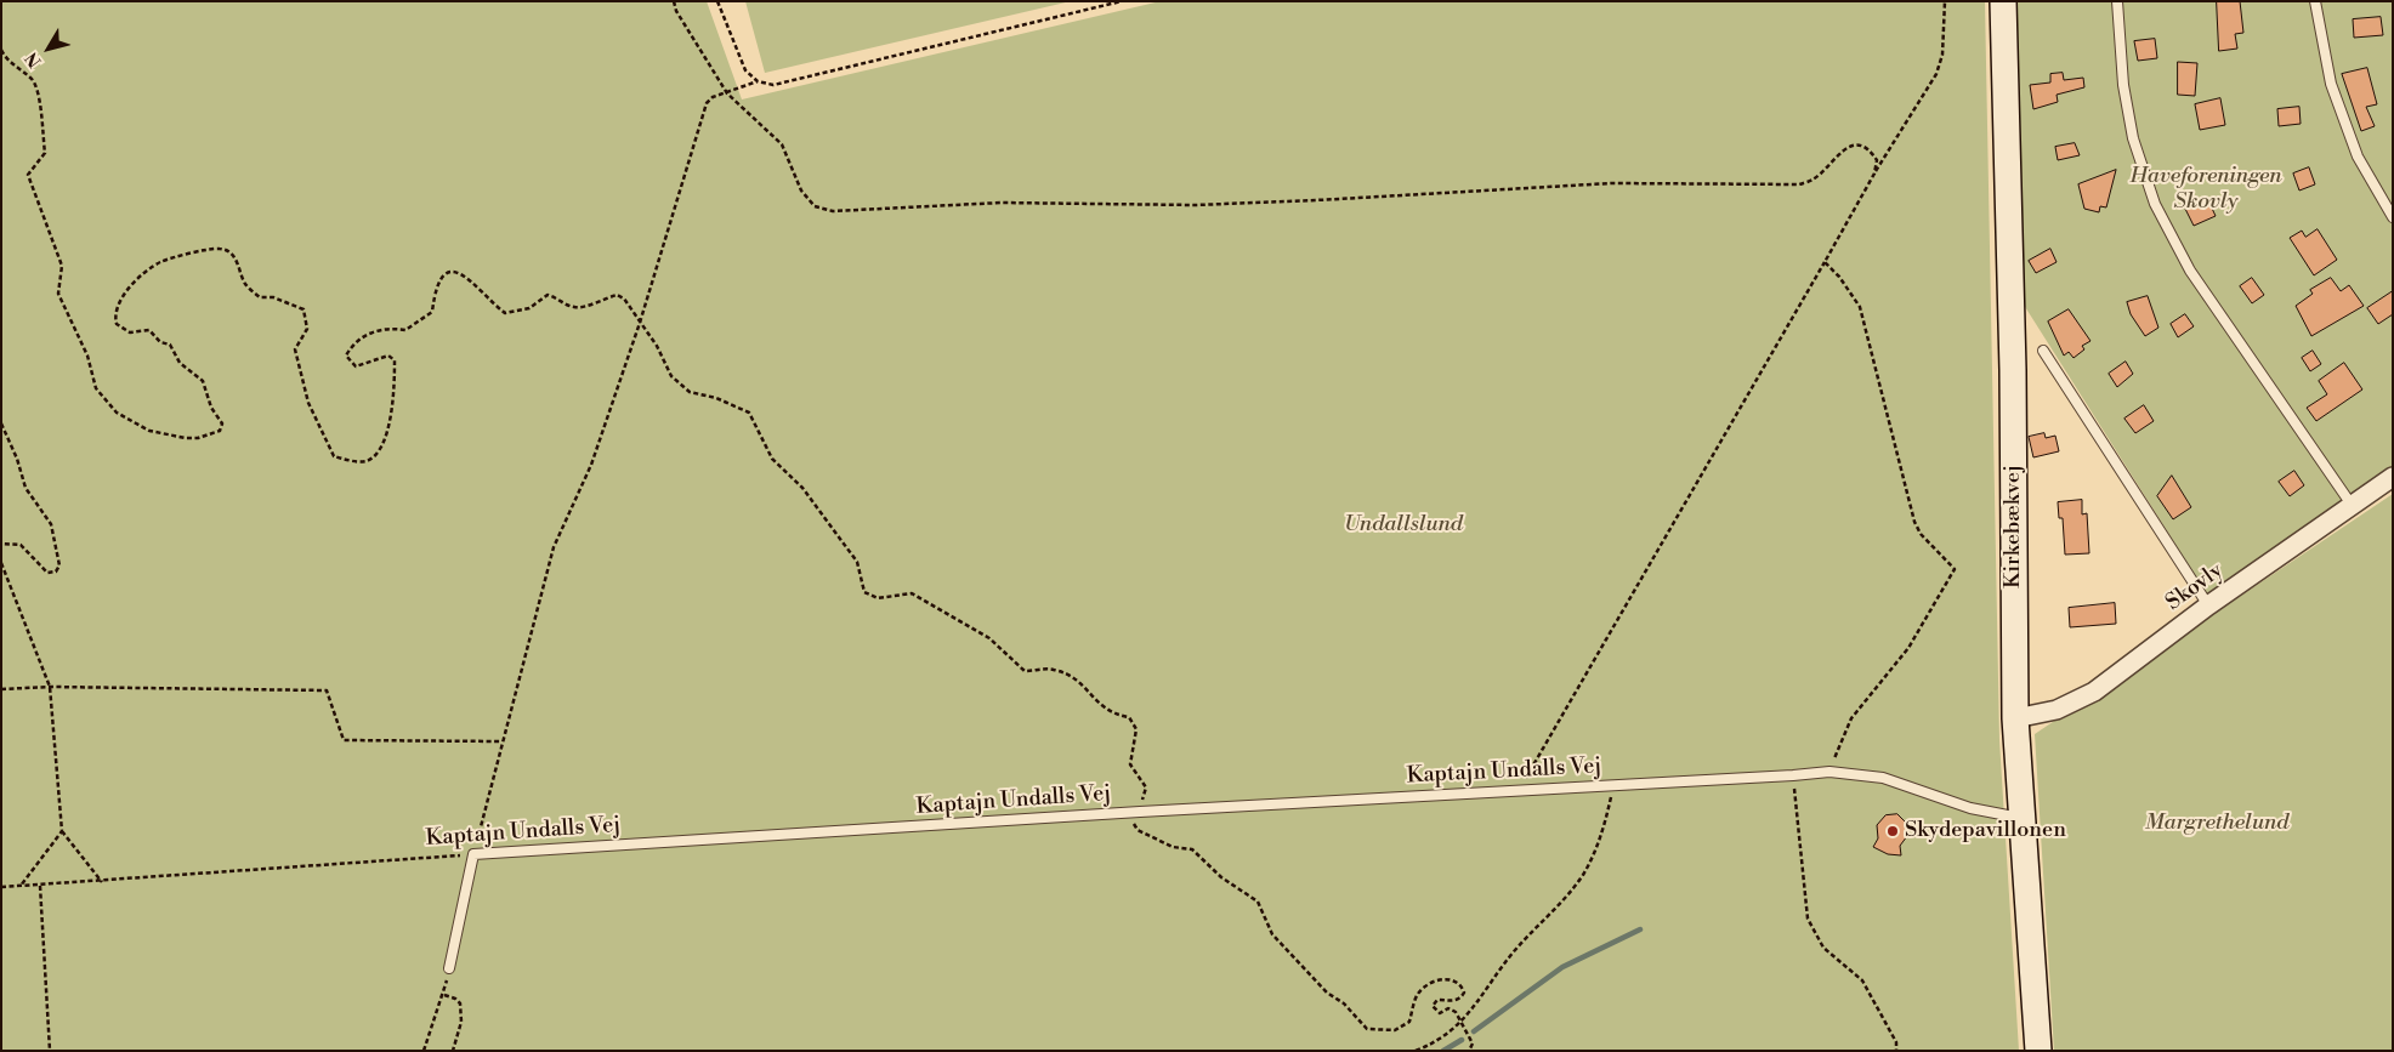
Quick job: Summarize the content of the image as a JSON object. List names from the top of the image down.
{
  "streets": {
    "street": ["Kirkebækvej", "Skovly"],
    "lane": ["Kaptajn Undalls Vej"]
  },
  "crossings": [
    ["Kirkebækvej", "Skovly"],
    ["Kirkebækvej", "Kaptajn Undalls Vej"]
  ],
  "parks": ["Haveforeningen Skovly", "Undallslund", "Margrethelund"],
  "places": ["Skydepavillonen"],
  "north": "bottom left"
}
